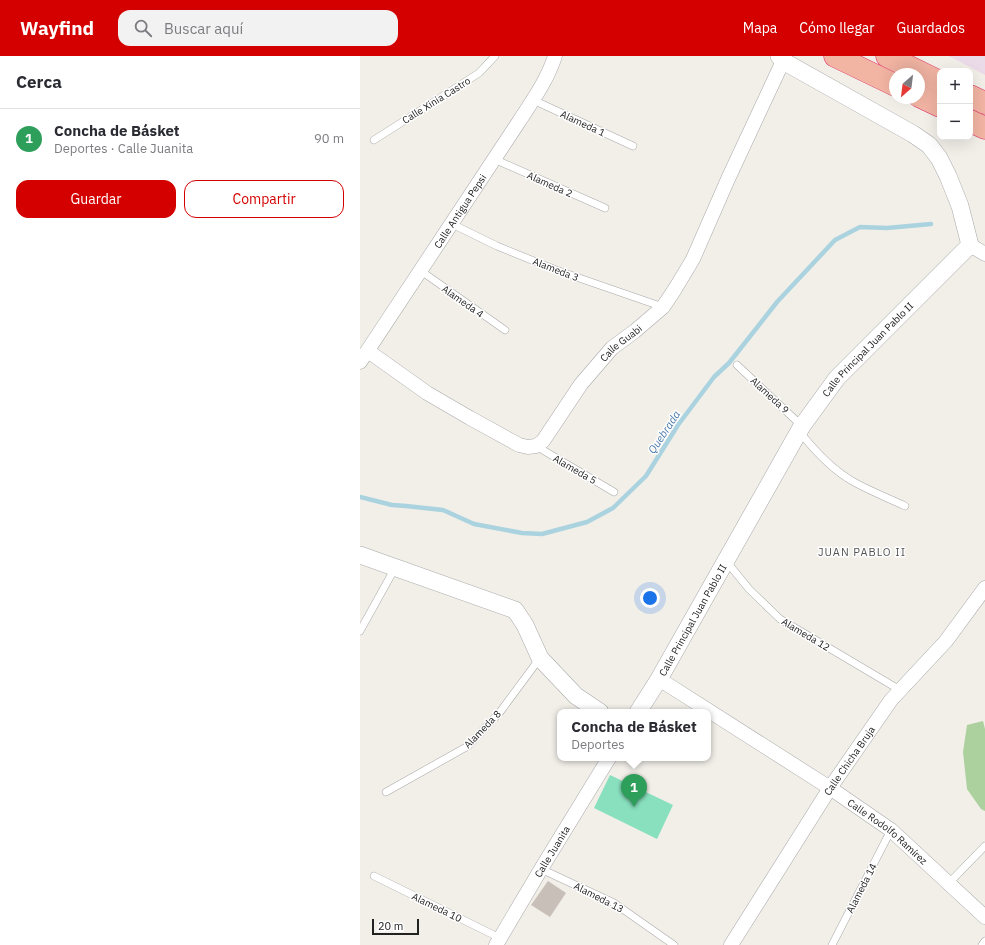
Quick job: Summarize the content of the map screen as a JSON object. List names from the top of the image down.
{
  "streets": {
    "street": [
      "Calle Antigua Pepsi",
      "Calle Guabi",
      "Calle Principal Juan Pablo II",
      "Calle Chicha Bruja",
      "Calle Rodolfo Ramírez",
      "Calle Juanita"
    ],
    "lane": [
      "Calle Xinia Castro",
      "Alameda 1",
      "Alameda 2",
      "Alameda 3",
      "Alameda 4",
      "Alameda 9",
      "Alameda 5",
      "Alameda 12",
      "Alameda 8",
      "Alameda 14",
      "Alameda 13",
      "Alameda 10"
    ]
  },
  "crossings": [
    ["Alameda 1", "Calle Antigua Pepsi"],
    ["Alameda 2", "Calle Antigua Pepsi"],
    ["Calle Antigua Pepsi", "Alameda 3"],
    ["Calle Antigua Pepsi", "Alameda 4"],
    ["Alameda 3", "Calle Guabi"],
    ["Calle Guabi", "Alameda 5"],
    ["Calle Principal Juan Pablo II", "Alameda 9"],
    ["Calle Principal Juan Pablo II", "Alameda 12"],
    ["Calle Principal Juan Pablo II", "Calle Rodolfo Ramírez"],
    ["Alameda 12", "Calle Chicha Bruja"],
    ["Calle Chicha Bruja", "Calle Rodolfo Ramírez"],
    ["Calle Rodolfo Ramírez", "Alameda 14"],
    ["Calle Juanita", "Alameda 13"],
    ["Calle Juanita", "Alameda 10"]
  ],
  "districts": ["JUAN PABLO II"],
  "water": ["Quebrada"],
  "scale_bar": "20 m",
  "north": "bottom left",
  "page": {
    "header": "Wayfind",
    "search": "Buscar aquí",
    "nav": ["Mapa", "Cómo llegar", "Guardados"],
    "heading": "Cerca",
    "map_buttons": ["+", "−"],
    "list": [
      {
        "mark": "1",
        "name": "Concha de Básket",
        "note": "Deportes · Calle Juanita",
        "value": "90 m"
      }
    ],
    "buttons": ["Guardar", "Compartir"],
    "popup": ["Concha de Básket", "Deportes"],
    "pins": "1",
    "scale": "20 m"
  }
}
